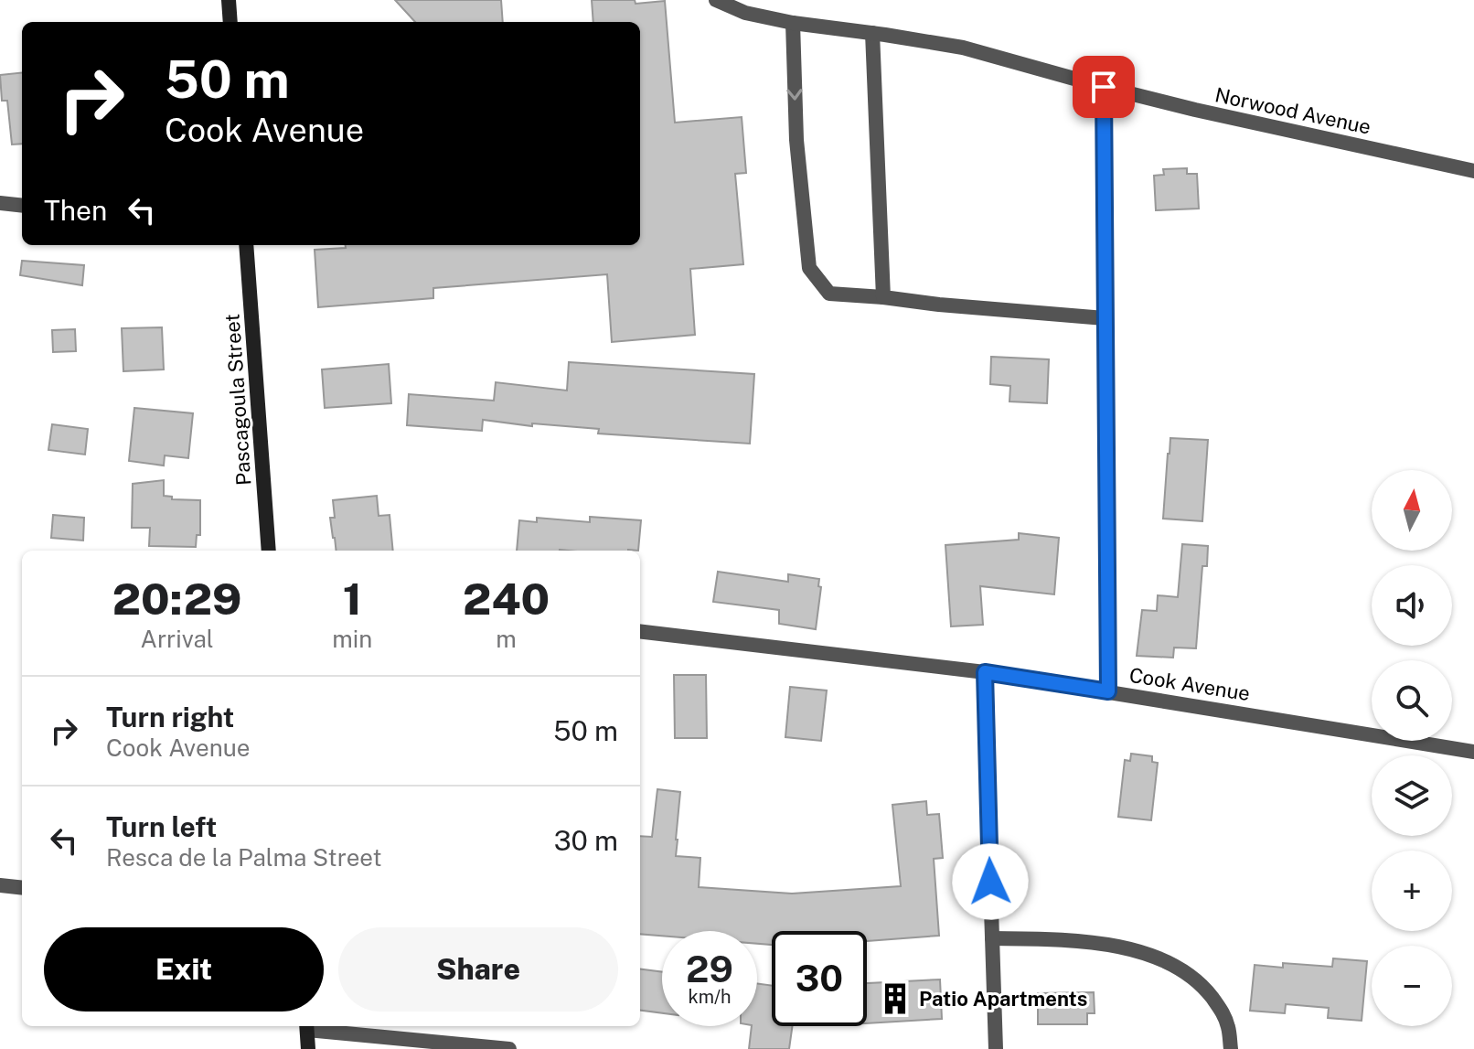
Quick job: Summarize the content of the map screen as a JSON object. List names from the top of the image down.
{
  "streets": {
    "street": ["Norwood Avenue", "Pascagoula Street", "Cook Avenue"]
  },
  "places": {
    "building": ["Patio Apartments"]
  },
  "north": "top",
  "page": {
    "turn": ["50 m", "Cook Avenue"],
    "then": "Then",
    "map_buttons": ["+", "−"],
    "eta": [
      "20:29",
      "Arrival",
      "1",
      "min",
      "240",
      "m"
    ],
    "list": [
      {
        "name": "Turn right",
        "note": "Cook Avenue",
        "value": "50 m"
      },
      {
        "name": "Turn left",
        "note": "Resca de la Palma Street",
        "value": "30 m"
      }
    ],
    "buttons": ["Exit", "Share"],
    "speed": "29 km/h",
    "limit": "30"
  }
}
